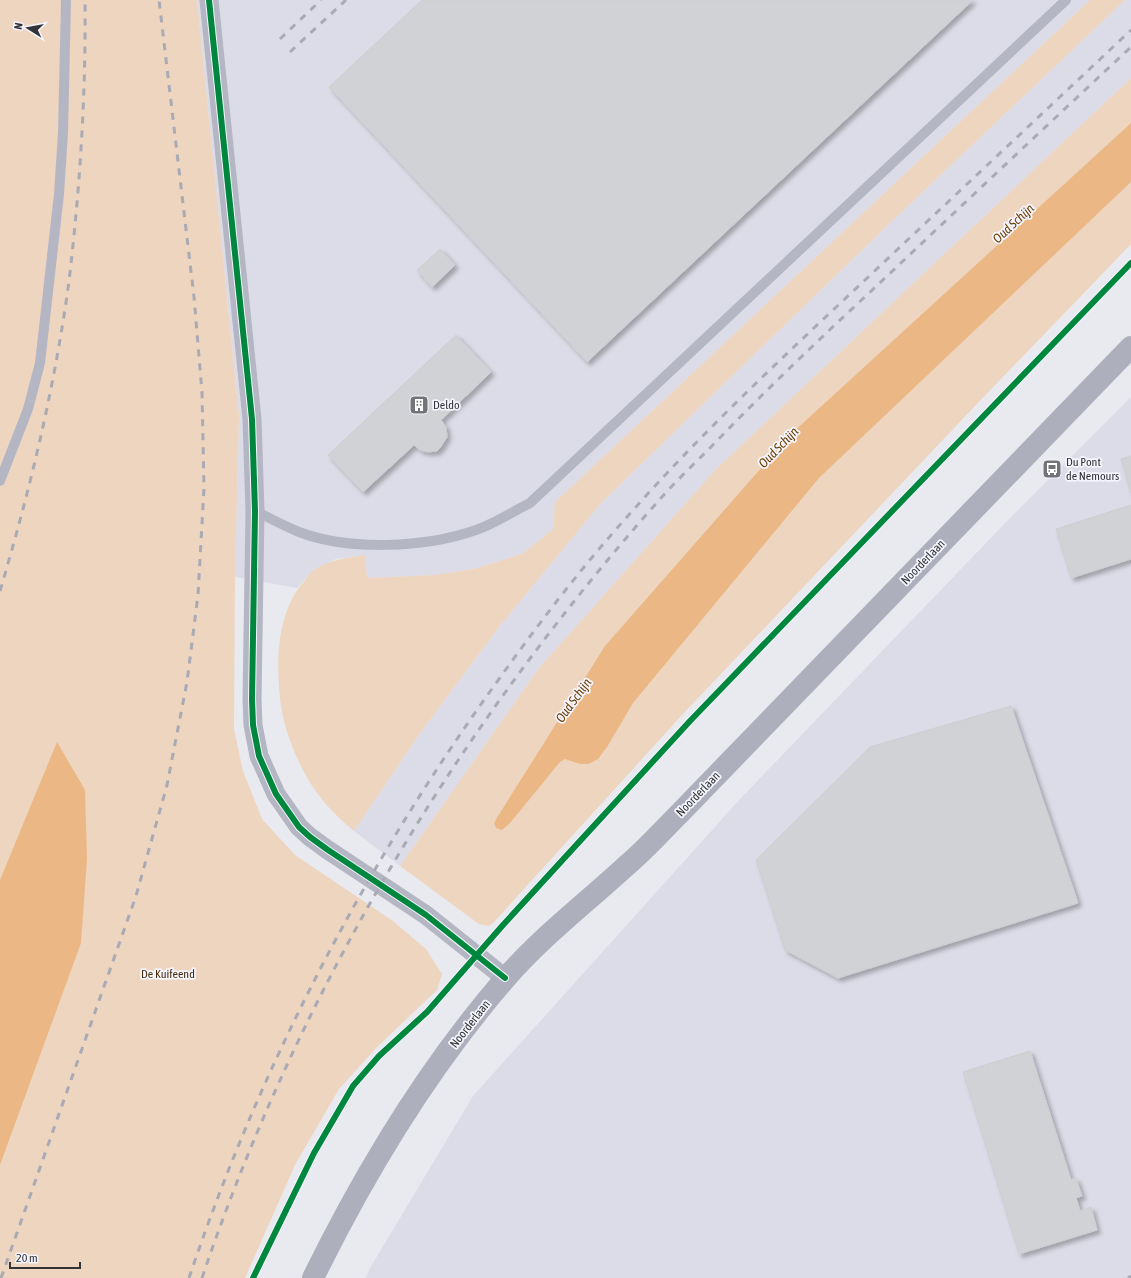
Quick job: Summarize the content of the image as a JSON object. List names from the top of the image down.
{
  "streets": {
    "main road": ["Noorderlaan"]
  },
  "water": ["Oud Schijn"],
  "parks": ["De Kuifeend"],
  "places": {
    "building": ["Deldo"],
    "bus stop": ["Du Pont de Nemours"]
  },
  "scale_bar": "20 m",
  "north": "left"
}
